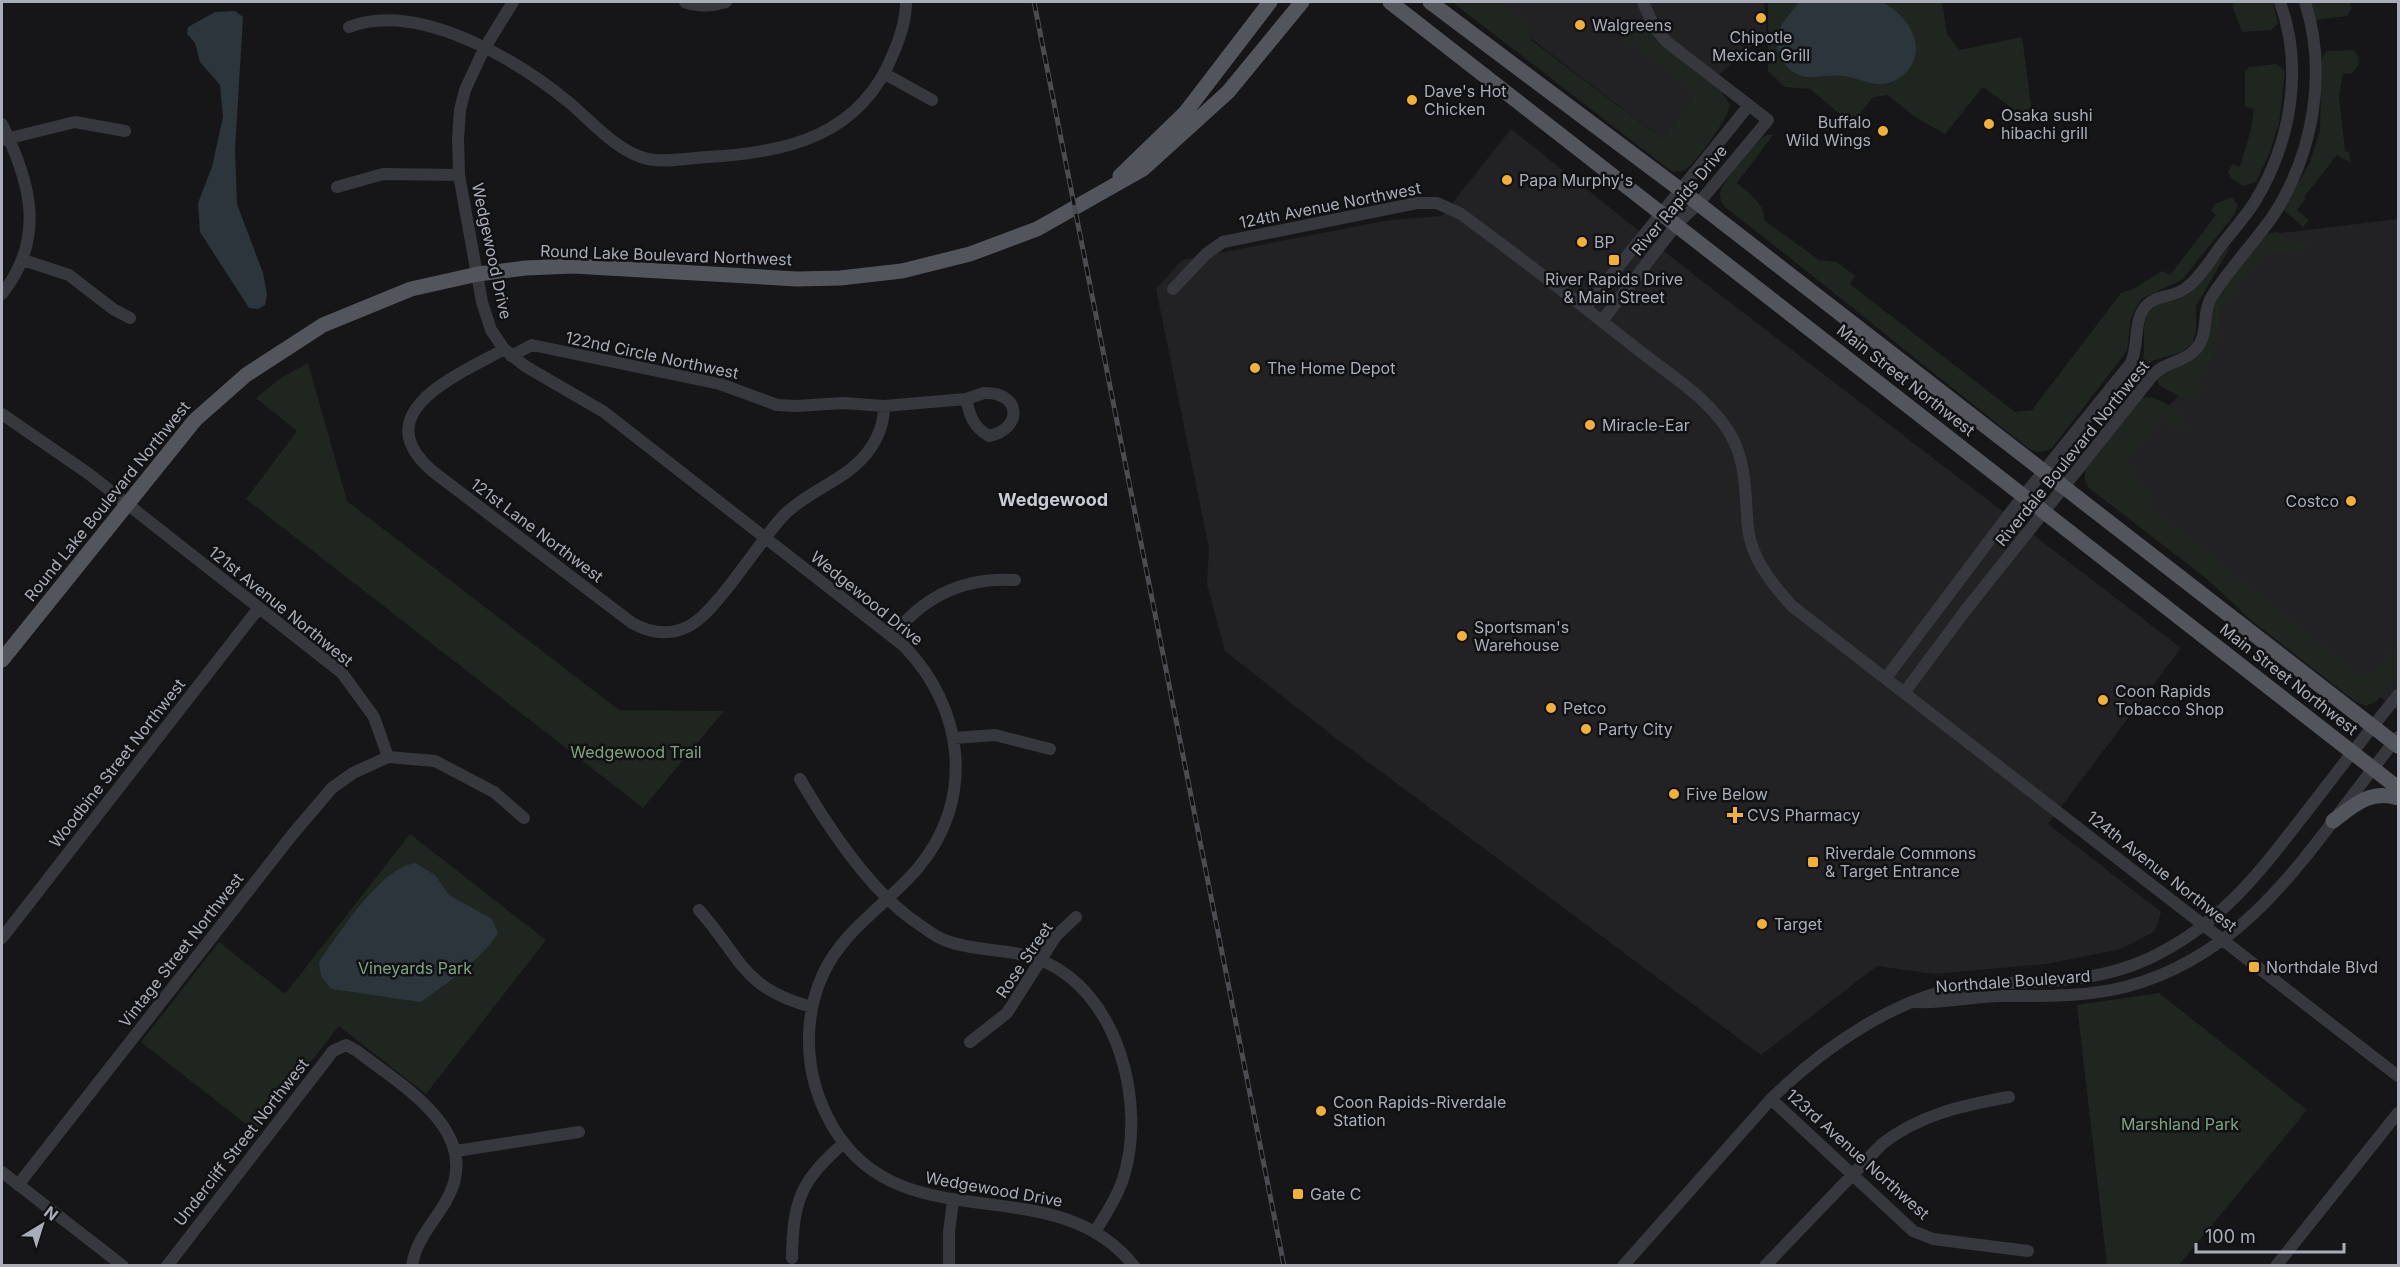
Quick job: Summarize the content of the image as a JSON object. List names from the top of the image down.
{
  "streets": {
    "main road": ["Round Lake Boulevard Northwest", "Main Street Northwest"],
    "street": [
      "River Rapids Drive",
      "124th Avenue Northwest",
      "Wedgewood Drive",
      "122nd Circle Northwest",
      "Riverdale Boulevard Northwest",
      "121st Lane Northwest",
      "121st Avenue Northwest",
      "Woodbine Street Northwest",
      "Vintage Street Northwest",
      "Rose Street",
      "Northdale Boulevard",
      "Undercliff Street Northwest",
      "123rd Avenue Northwest"
    ]
  },
  "crossings": [
    ["River Rapids Drive", "124th Avenue Northwest"],
    ["River Rapids Drive", "Main Street Northwest"],
    ["124th Avenue Northwest", "Riverdale Boulevard Northwest"],
    ["124th Avenue Northwest", "Northdale Boulevard"],
    ["Wedgewood Drive", "Round Lake Boulevard Northwest"],
    ["Wedgewood Drive", "122nd Circle Northwest"],
    ["Wedgewood Drive", "121st Lane Northwest"],
    ["Round Lake Boulevard Northwest", "121st Avenue Northwest"],
    ["122nd Circle Northwest", "121st Lane Northwest"],
    ["Main Street Northwest", "Riverdale Boulevard Northwest"],
    ["Main Street Northwest", "Northdale Boulevard"],
    ["121st Avenue Northwest", "Woodbine Street Northwest"],
    ["121st Avenue Northwest", "Vintage Street Northwest"]
  ],
  "districts": ["Wedgewood"],
  "parks": ["Wedgewood Trail", "Vineyards Park", "Marshland Park"],
  "places": {
    "other": [
      "Chipotle Mexican Grill",
      "Walgreens",
      "Dave's Hot Chicken",
      "Osaka sushi hibachi grill",
      "Buffalo Wild Wings",
      "Papa Murphy's",
      "BP",
      "The Home Depot",
      "Miracle-Ear",
      "Costco",
      "Sportsman's Warehouse",
      "Coon Rapids Tobacco Shop",
      "Petco",
      "Party City",
      "Five Below",
      "Target",
      "Coon Rapids-Riverdale Station"
    ],
    "transit": [
      "River Rapids Drive & Main Street",
      "Riverdale Commons & Target Entrance",
      "Northdale Blvd",
      "Gate C"
    ],
    "health": ["CVS Pharmacy"]
  },
  "scale_bar": "100 m",
  "north": "top right"
}
